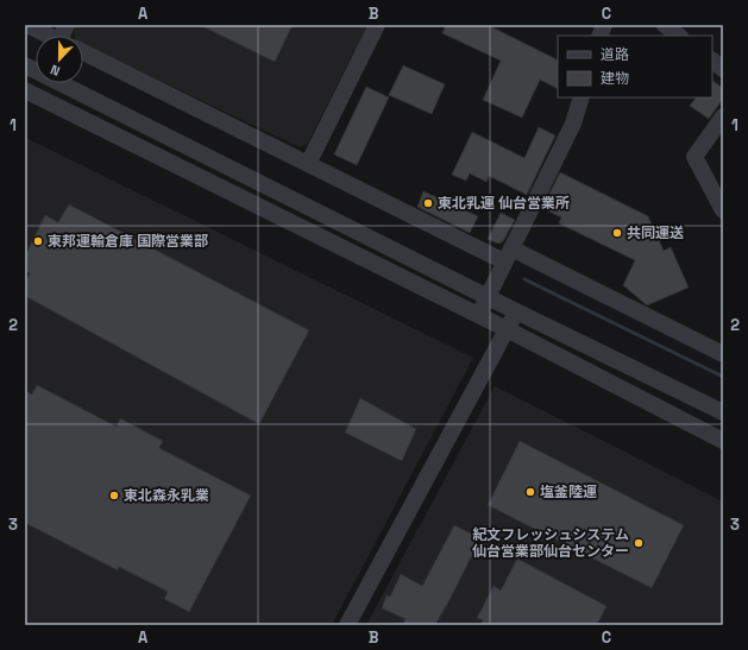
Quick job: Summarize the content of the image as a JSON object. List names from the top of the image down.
{
  "places": [
    "東北乳運 仙台営業所",
    "共同運送",
    "東邦運輸倉庫 国際営業部",
    "塩釜陸運",
    "東北森永乳業",
    "紀文フレッシュシステム 仙台営業部仙台センター"
  ],
  "legend": ["道路", "建物"],
  "north": "bottom",
  "grid": {
    "columns": ["A", "B", "C"],
    "rows": ["1", "2", "3"]
  }
}
